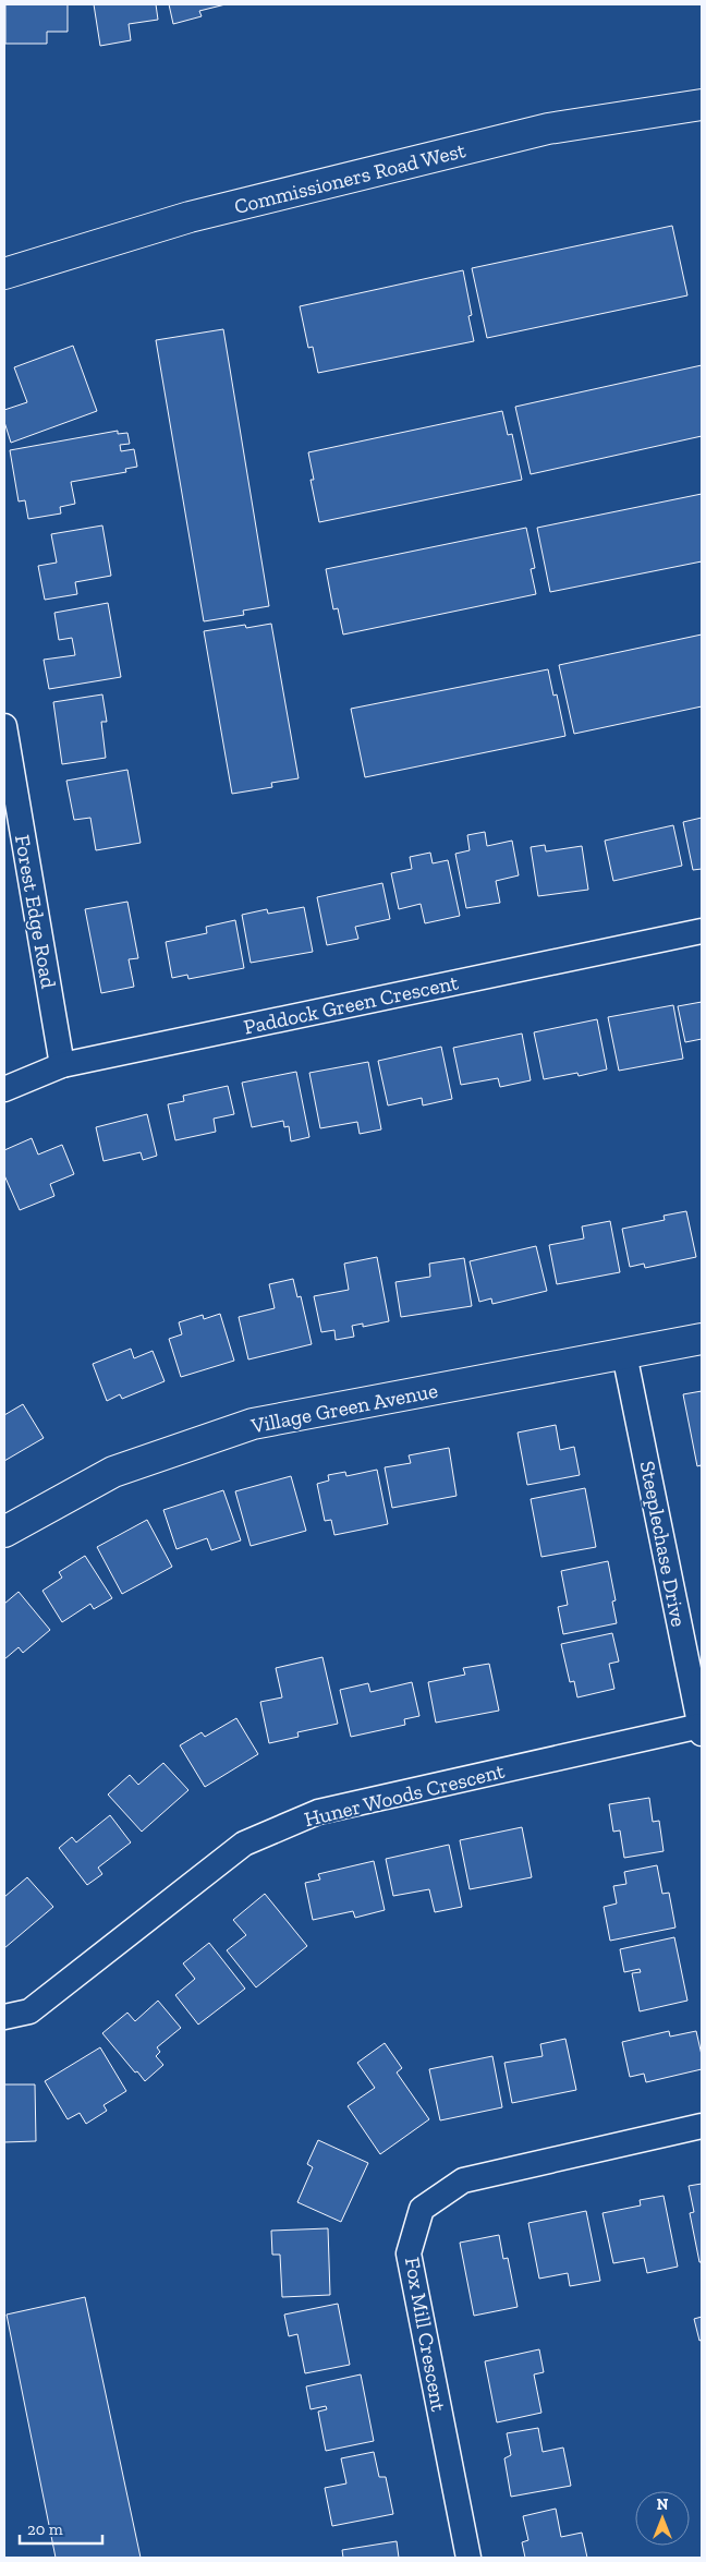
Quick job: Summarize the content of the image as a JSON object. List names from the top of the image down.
{
  "streets": {
    "street": [
      "Commissioners Road West",
      "Forest Edge Road",
      "Paddock Green Crescent",
      "Village Green Avenue",
      "Steeplechase Drive",
      "Huner Woods Crescent",
      "Fox Mill Crescent"
    ]
  },
  "crossings": [
    ["Forest Edge Road", "Paddock Green Crescent"],
    ["Village Green Avenue", "Steeplechase Drive"],
    ["Steeplechase Drive", "Huner Woods Crescent"]
  ],
  "scale_bar": "20 m",
  "north": "top"
}
